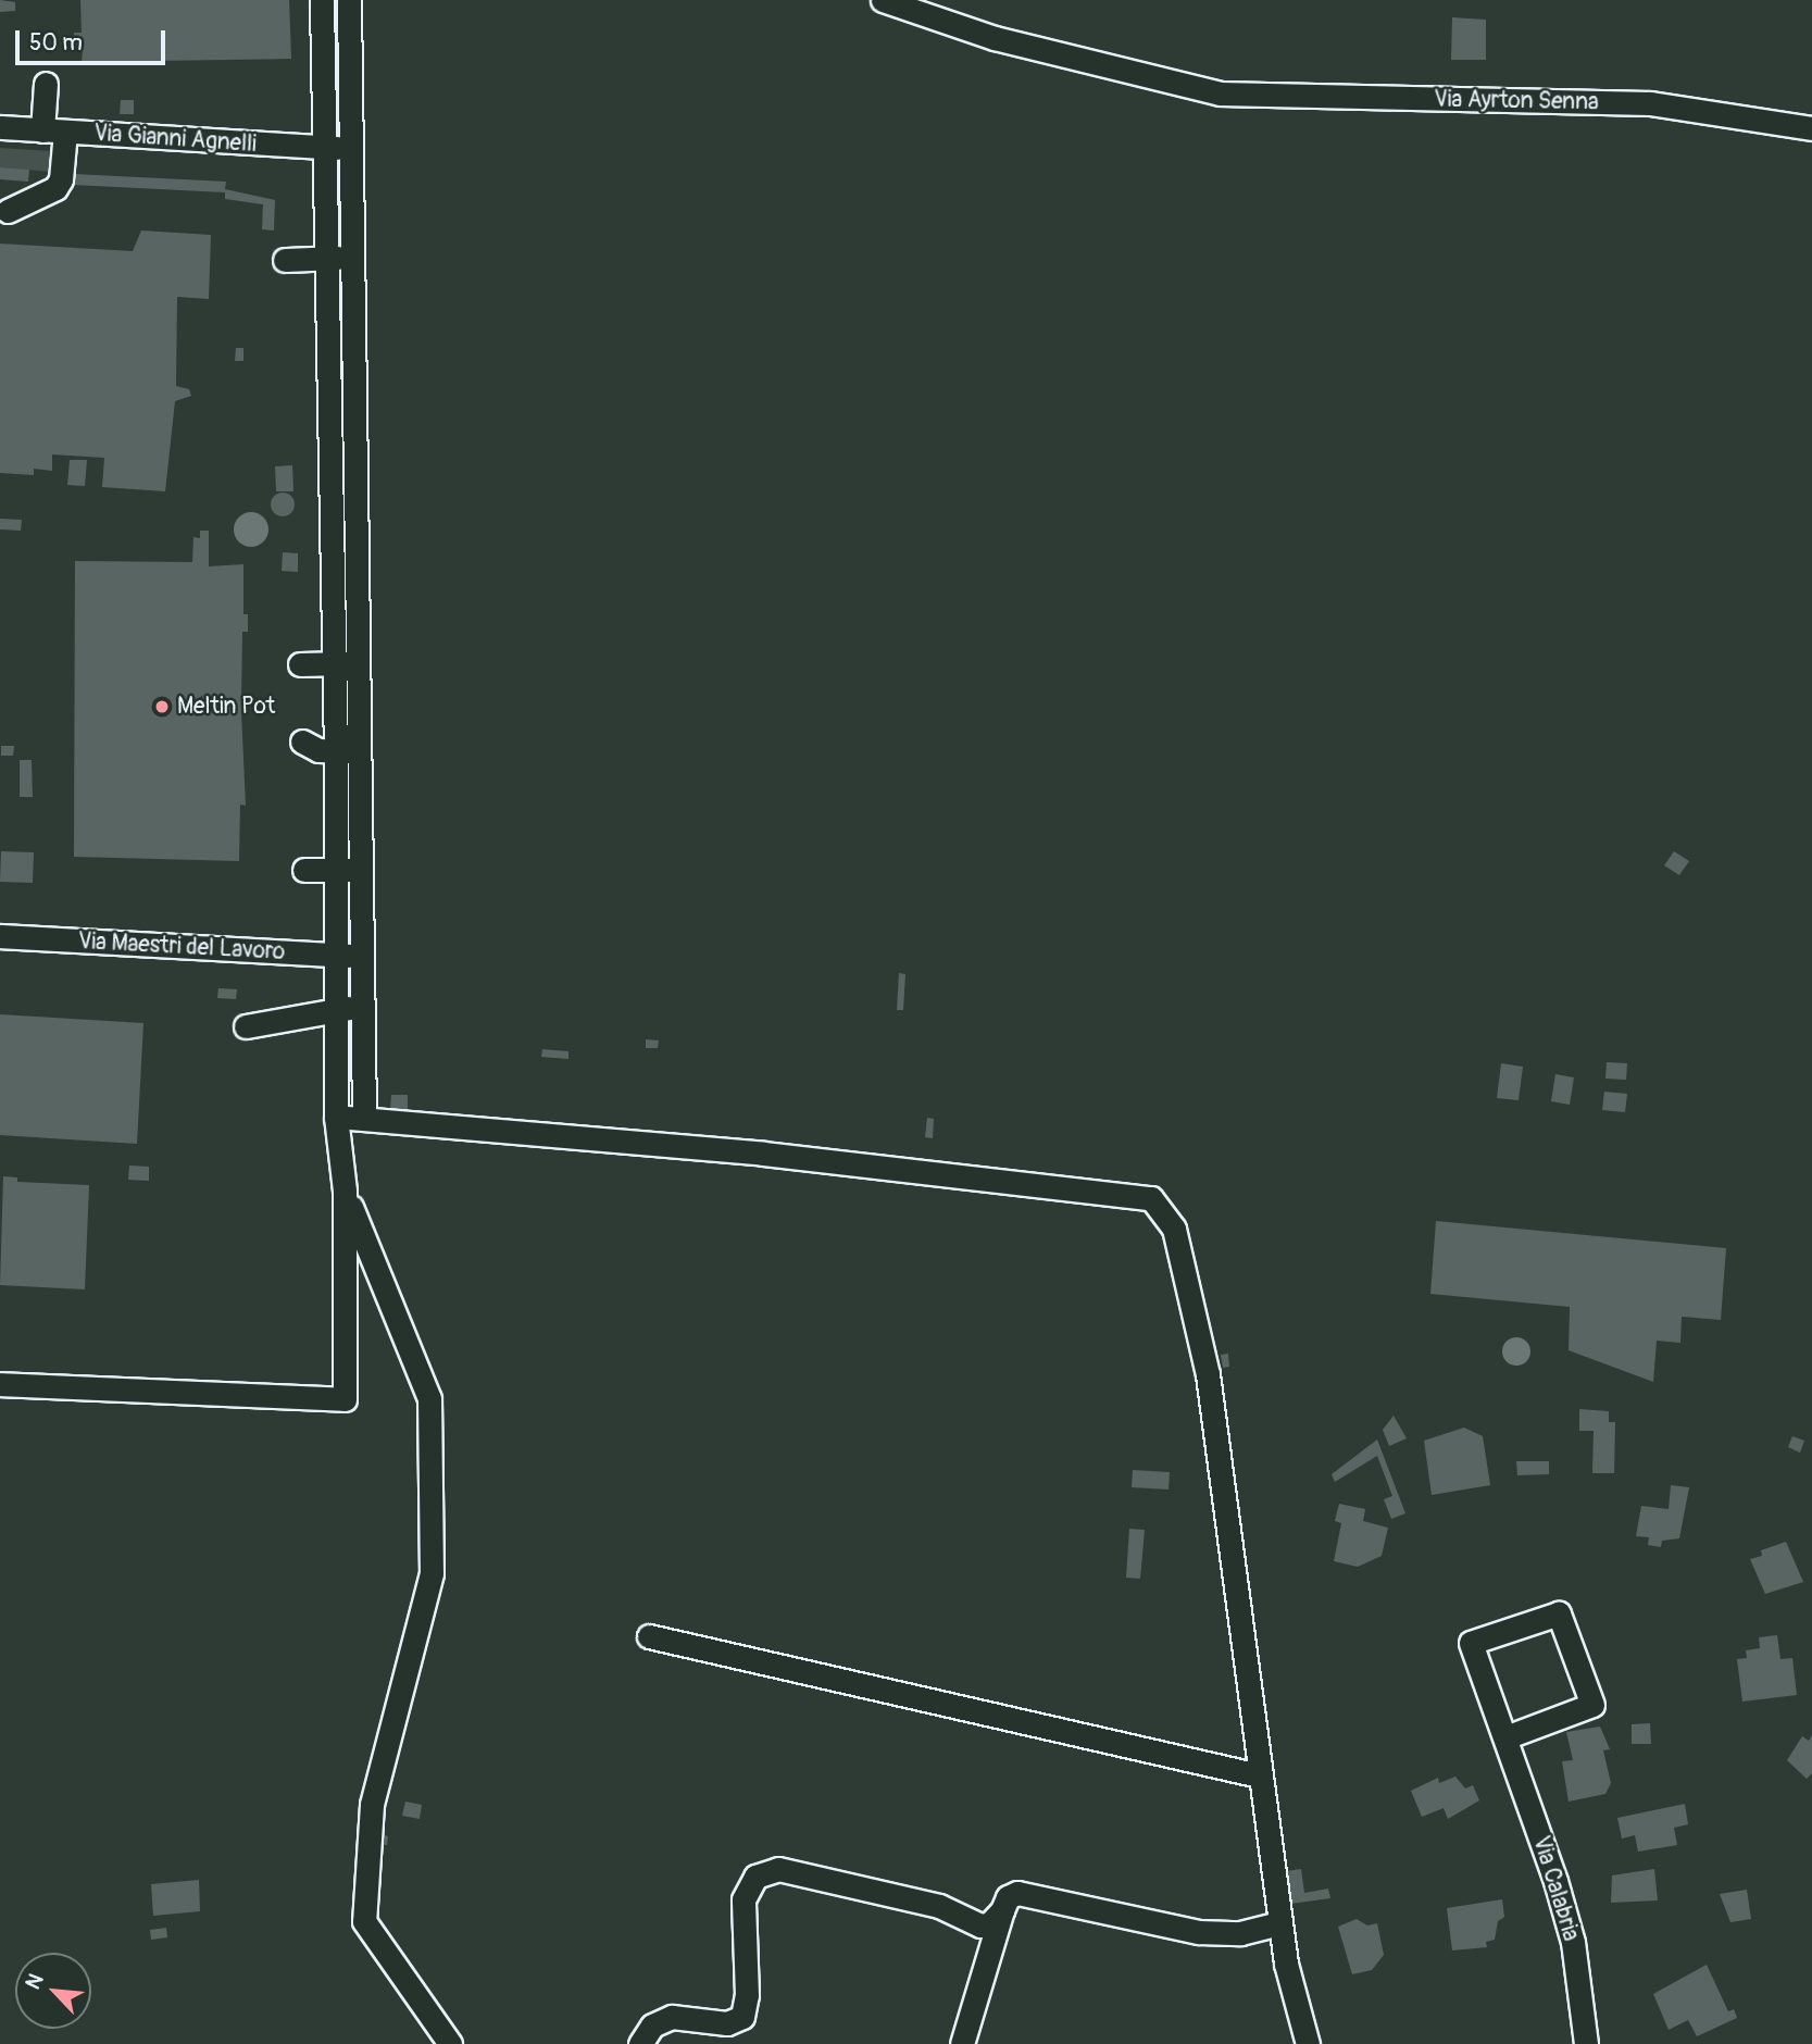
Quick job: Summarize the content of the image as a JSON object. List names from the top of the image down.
{
  "streets": {
    "street": [
      "Via Ayrton Senna",
      "Via Gianni Agnelli",
      "Via Maestri del Lavoro",
      "Via Calabria"
    ]
  },
  "places": ["Meltin Pot"],
  "scale_bar": "50 m",
  "north": "top left"
}
